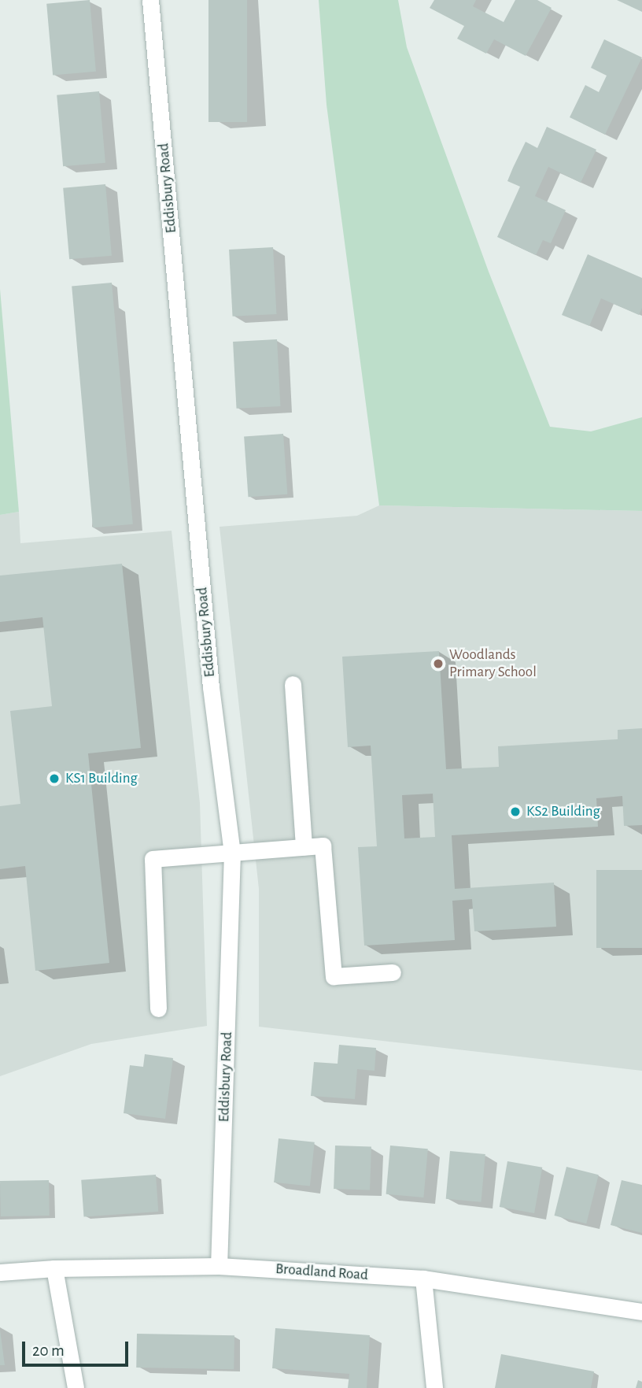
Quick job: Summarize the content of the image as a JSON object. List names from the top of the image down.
{
  "streets": {
    "street": ["Eddisbury Road", "Broadland Road"]
  },
  "crossings": [
    ["Eddisbury Road", "Broadland Road"]
  ],
  "places": ["Woodlands Primary School", "KS1 Building", "KS2 Building"],
  "scale_bar": "20 m"
}
